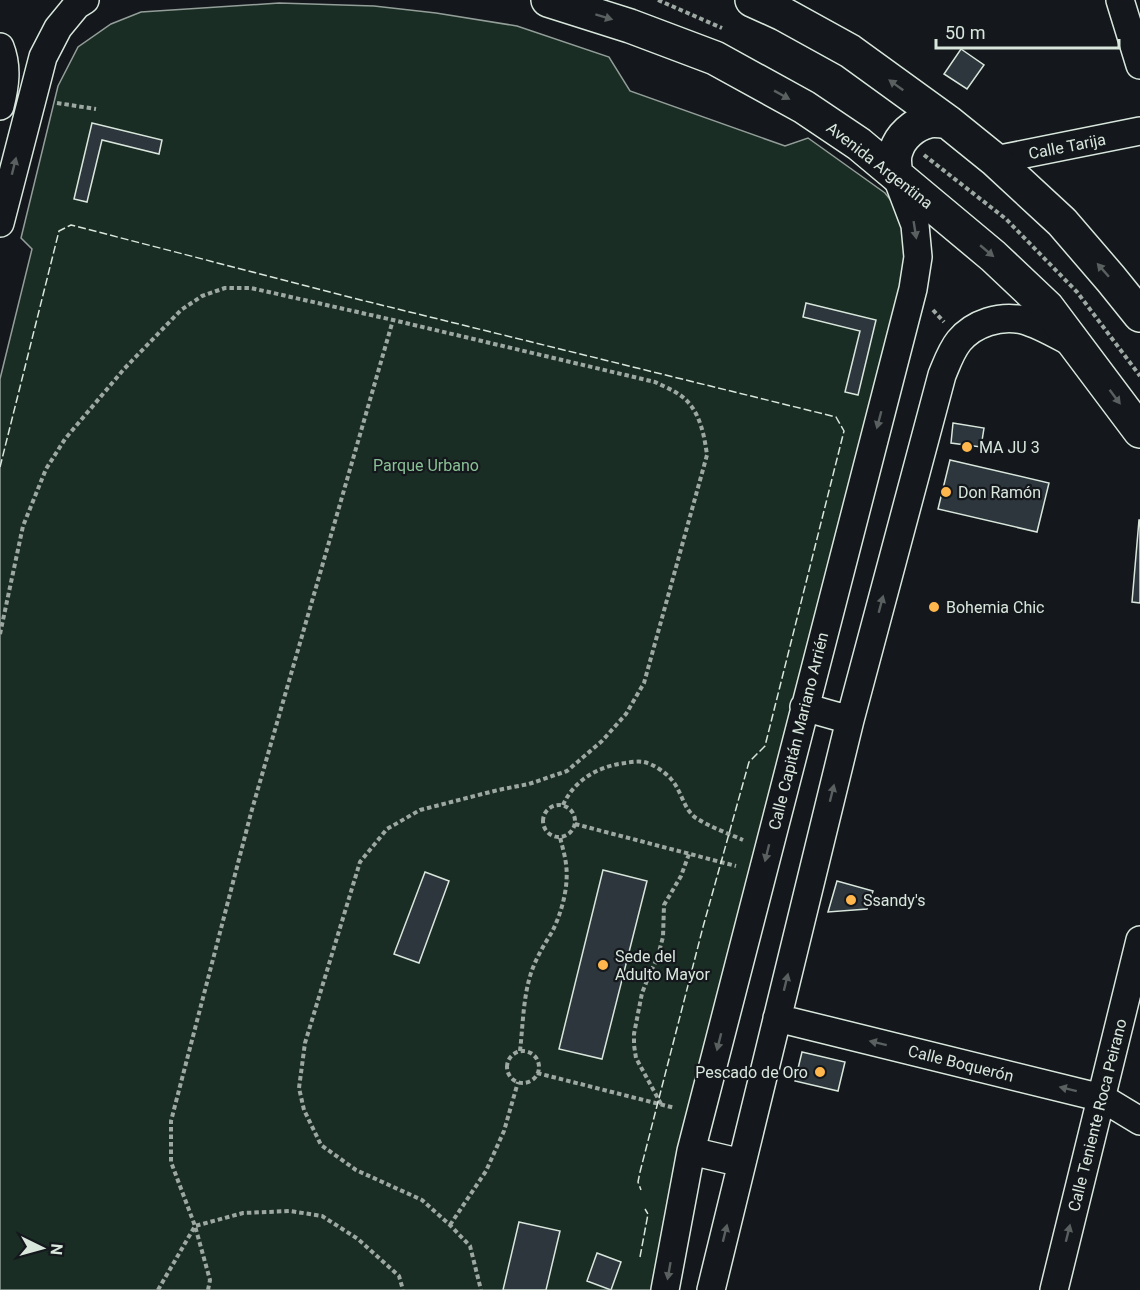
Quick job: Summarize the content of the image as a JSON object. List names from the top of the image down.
{
  "streets": {
    "main road": ["Avenida Argentina"],
    "street": [
      "Calle Tarija",
      "Calle Capitán Mariano Arrién",
      "Calle Boquerón",
      "Calle Teniente Roca Peirano"
    ]
  },
  "crossings": [
    ["Avenida Argentina", "Calle Capitán Mariano Arrién"],
    ["Calle Boquerón", "Calle Teniente Roca Peirano"]
  ],
  "one_way": ["Calle Boquerón", "Calle Teniente Roca Peirano"],
  "parks": ["Parque Urbano"],
  "places": [
    "MA JU 3",
    "Don Ramón",
    "Bohemia Chic",
    "Ssandy's",
    "Sede del Adulto Mayor",
    "Pescado de Oro"
  ],
  "scale_bar": "50 m",
  "north": "right"
}
